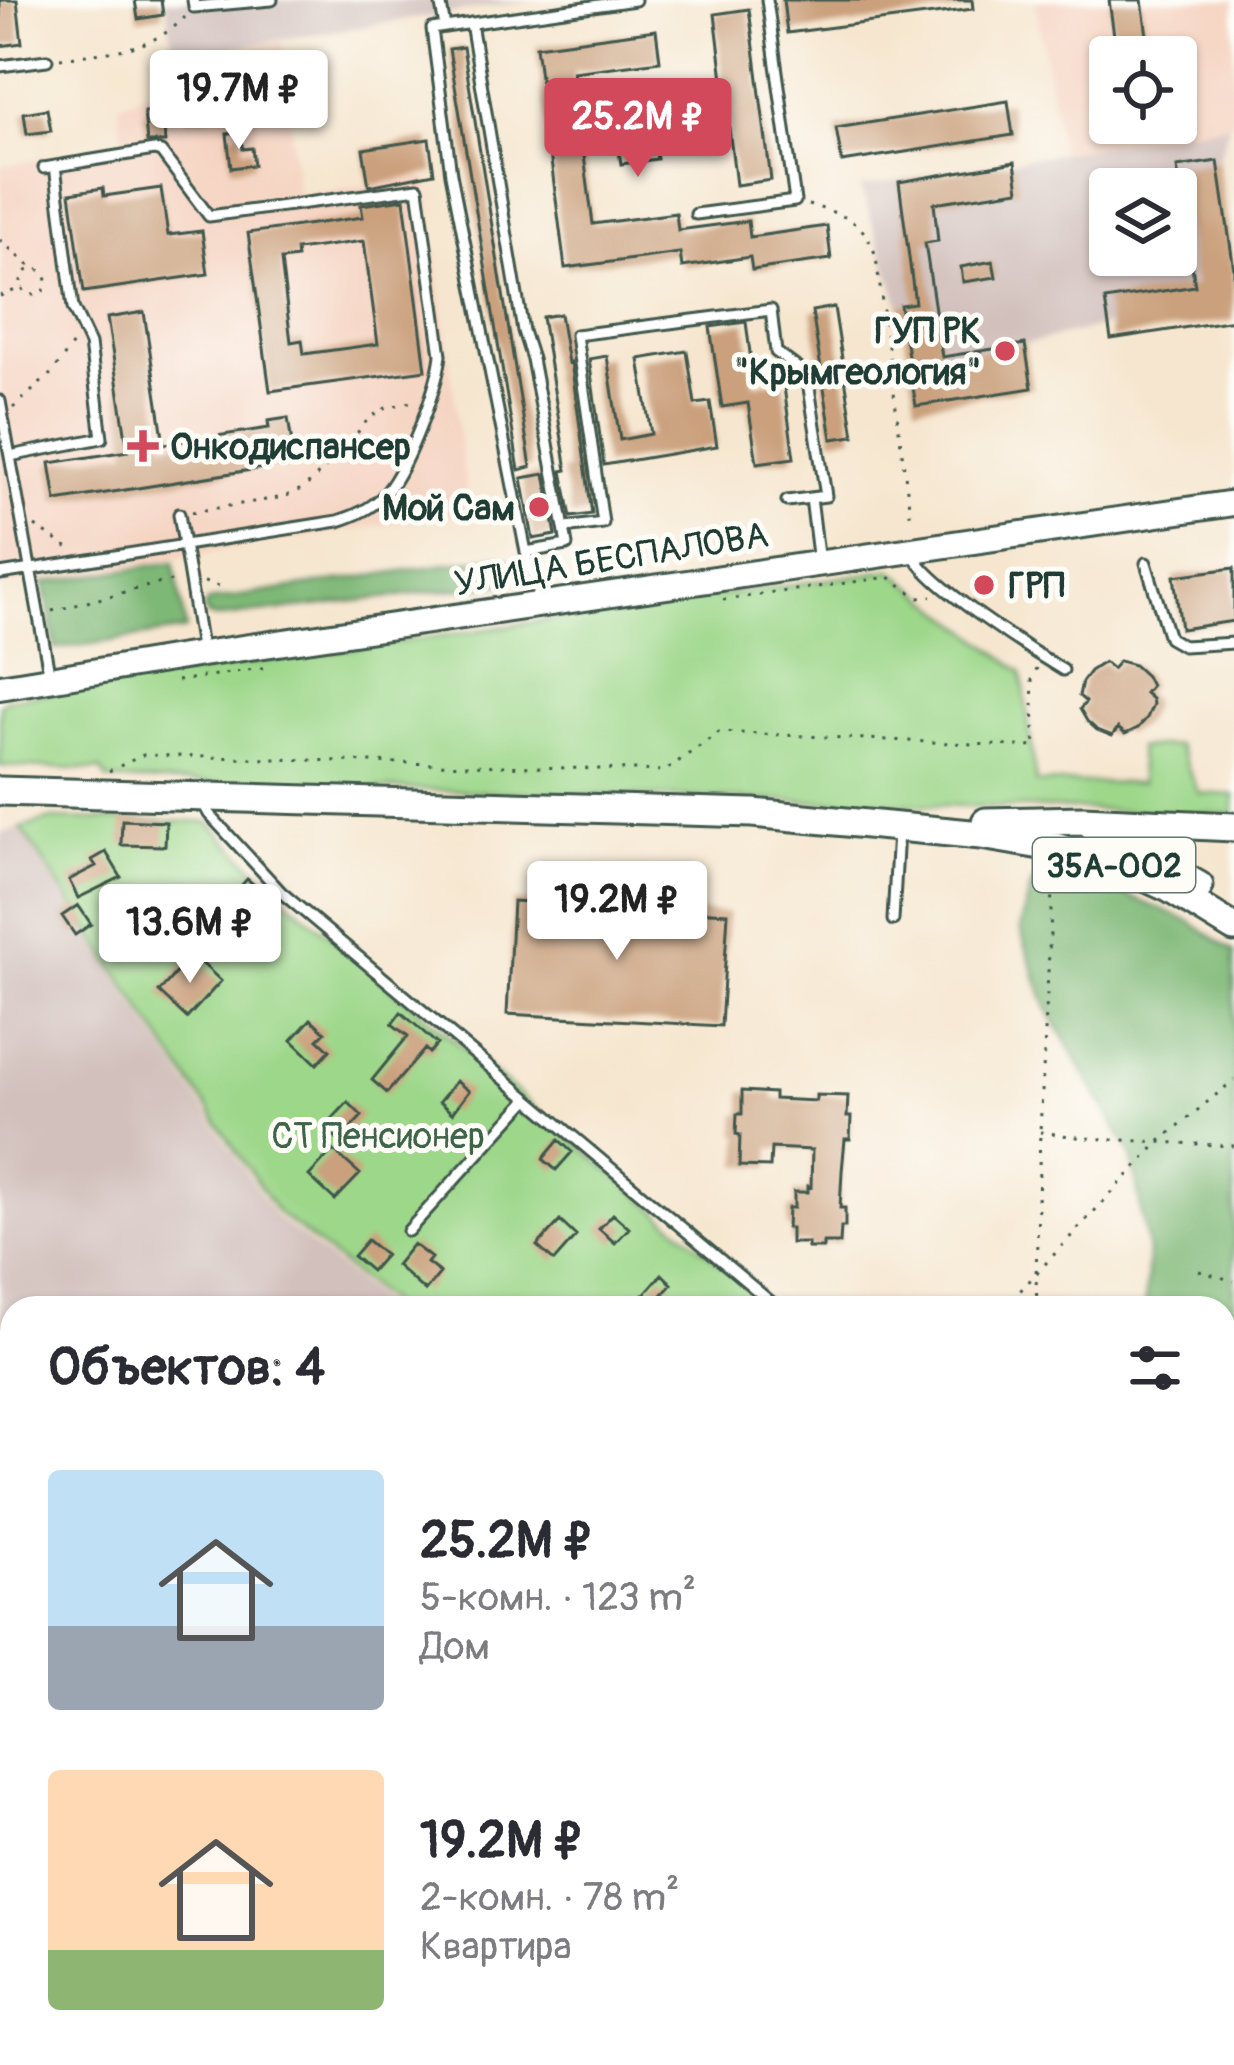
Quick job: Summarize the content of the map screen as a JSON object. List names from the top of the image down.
{
  "streets": {
    "main road": ["УЛИЦА БЕСПАЛОВА", "35А-002"]
  },
  "parks": ["СТ Пенсионер"],
  "places": {
    "other": ["ГУП РК \"Крымгеология\"", "Мой Сам", "ГРП"],
    "health": ["Онкодиспансер"]
  },
  "page": {
    "price": [
      "19.7M ₽",
      "25.2M ₽",
      "19.2M ₽",
      "13.6M ₽"
    ],
    "heading": "Объектов: 4",
    "list": [
      {
        "name": "25.2M ₽",
        "note": "5-комн. · 123 m² · Дом"
      },
      {
        "name": "19.2M ₽",
        "note": "2-комн. · 78 m² · Квартира"
      }
    ]
  }
}
